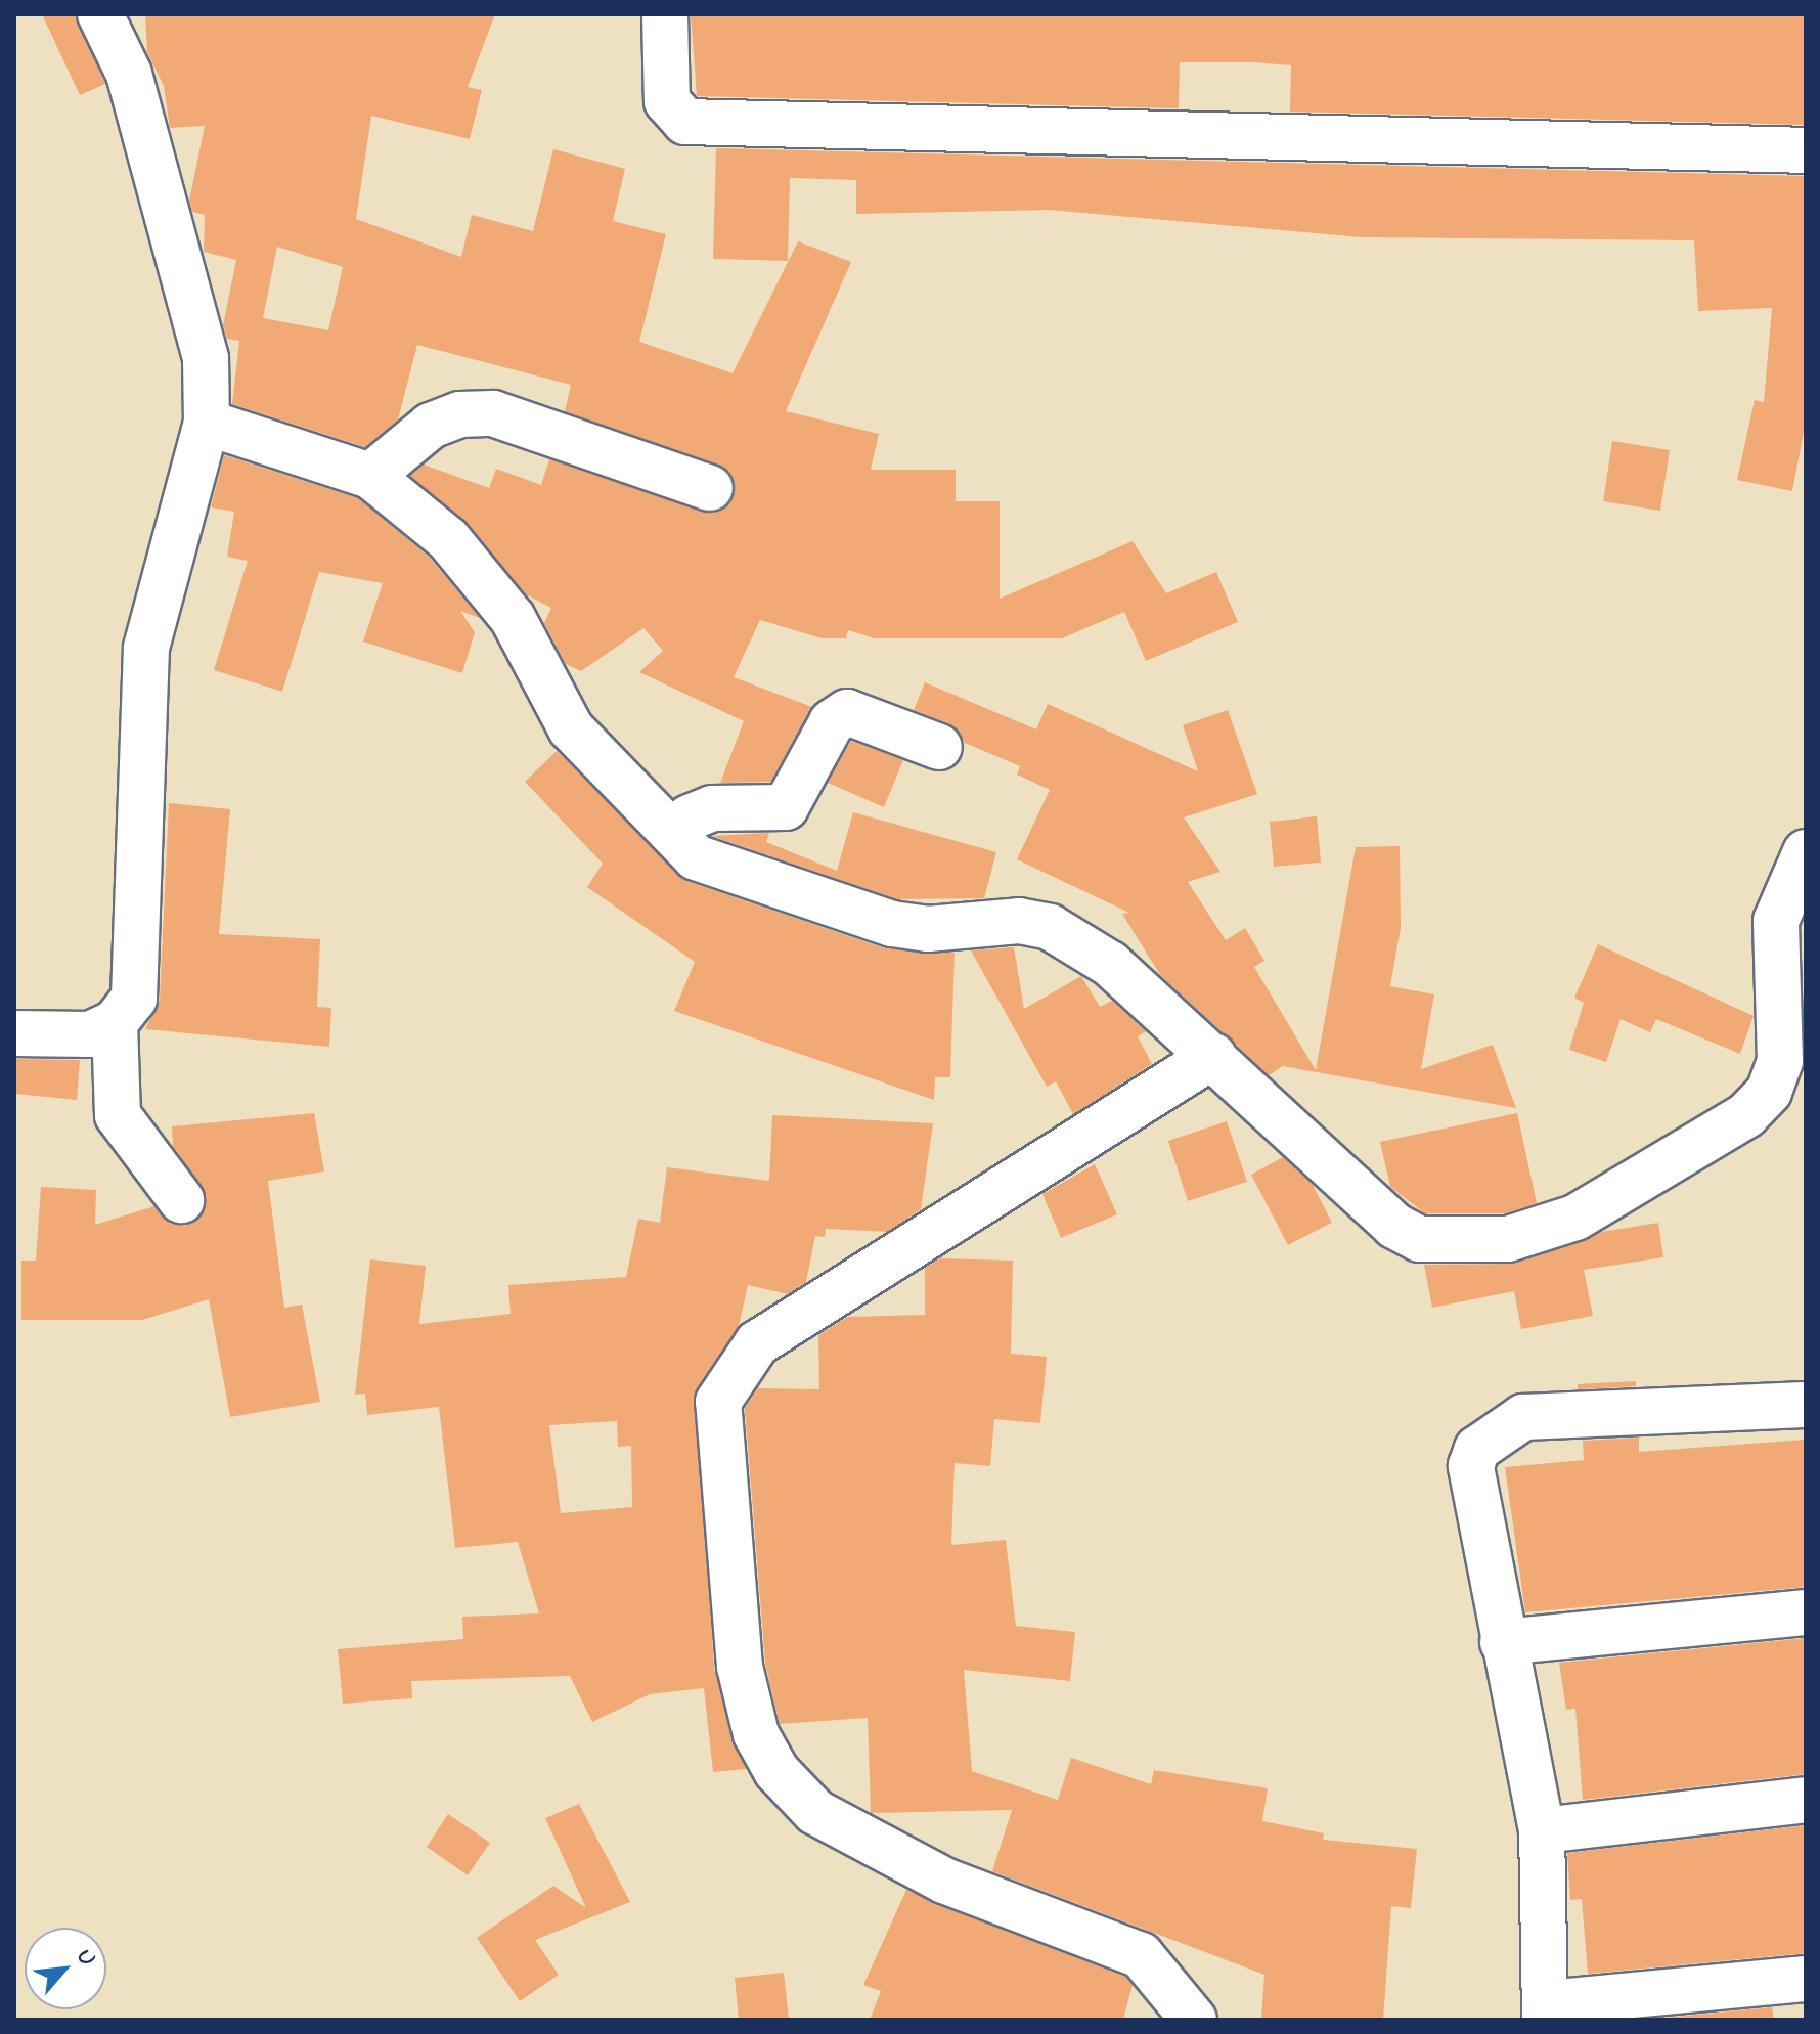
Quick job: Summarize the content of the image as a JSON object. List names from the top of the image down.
{
  "north": "top right"
}
